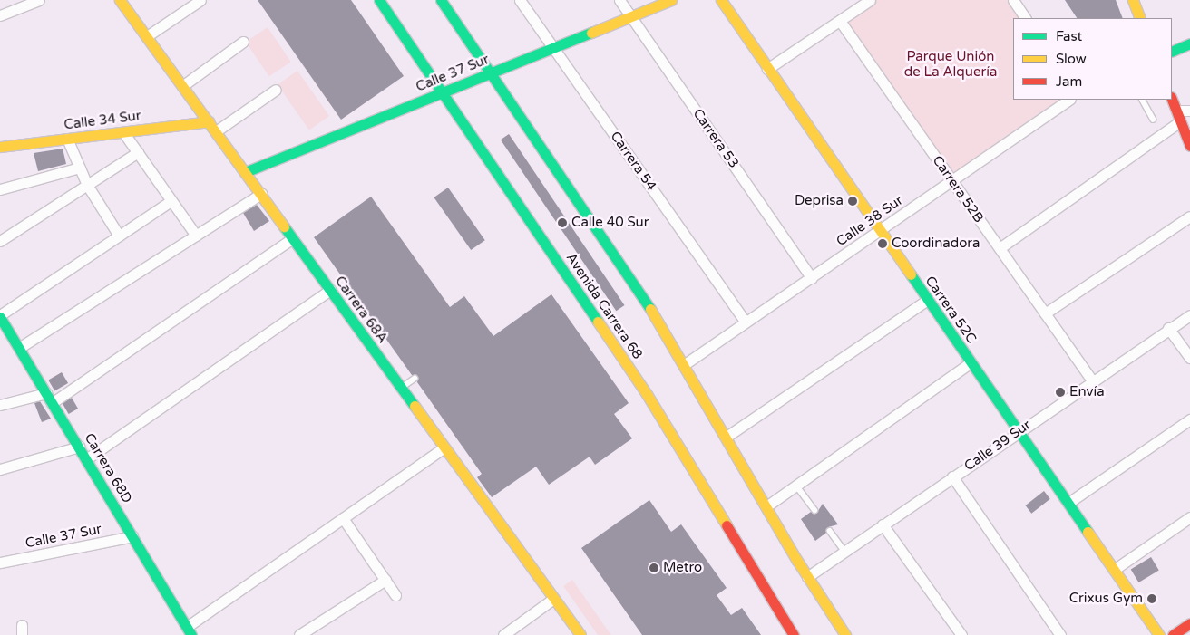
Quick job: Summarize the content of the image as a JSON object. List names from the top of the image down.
{
  "streets": {
    "street": [
      "Calle 37 Sur",
      "Calle 34 Sur",
      "Carrera 53",
      "Carrera 54",
      "Carrera 52B",
      "Calle 38 Sur",
      "Avenida Carrera 68",
      "Carrera 68A",
      "Carrera 52C",
      "Calle 39 Sur",
      "Carrera 68D"
    ]
  },
  "crossings": [
    ["Calle 37 Sur", "Carrera 53"],
    ["Calle 37 Sur", "Carrera 54"],
    ["Calle 37 Sur", "Avenida Carrera 68"],
    ["Calle 37 Sur", "Carrera 68A"],
    ["Calle 37 Sur", "Carrera 68D"],
    ["Calle 34 Sur", "Carrera 68A"],
    ["Carrera 53", "Calle 38 Sur"],
    ["Carrera 54", "Calle 38 Sur"],
    ["Carrera 52B", "Calle 38 Sur"],
    ["Carrera 52B", "Calle 39 Sur"],
    ["Calle 38 Sur", "Carrera 52C"],
    ["Carrera 52C", "Calle 39 Sur"]
  ],
  "parks": ["Parque Unión de La Alquería"],
  "places": [
    "Deprisa",
    "Calle 40 Sur",
    "Coordinadora",
    "Envía",
    "Metro",
    "Crixus Gym"
  ],
  "legend": ["Fast", "Slow", "Jam"]
}
